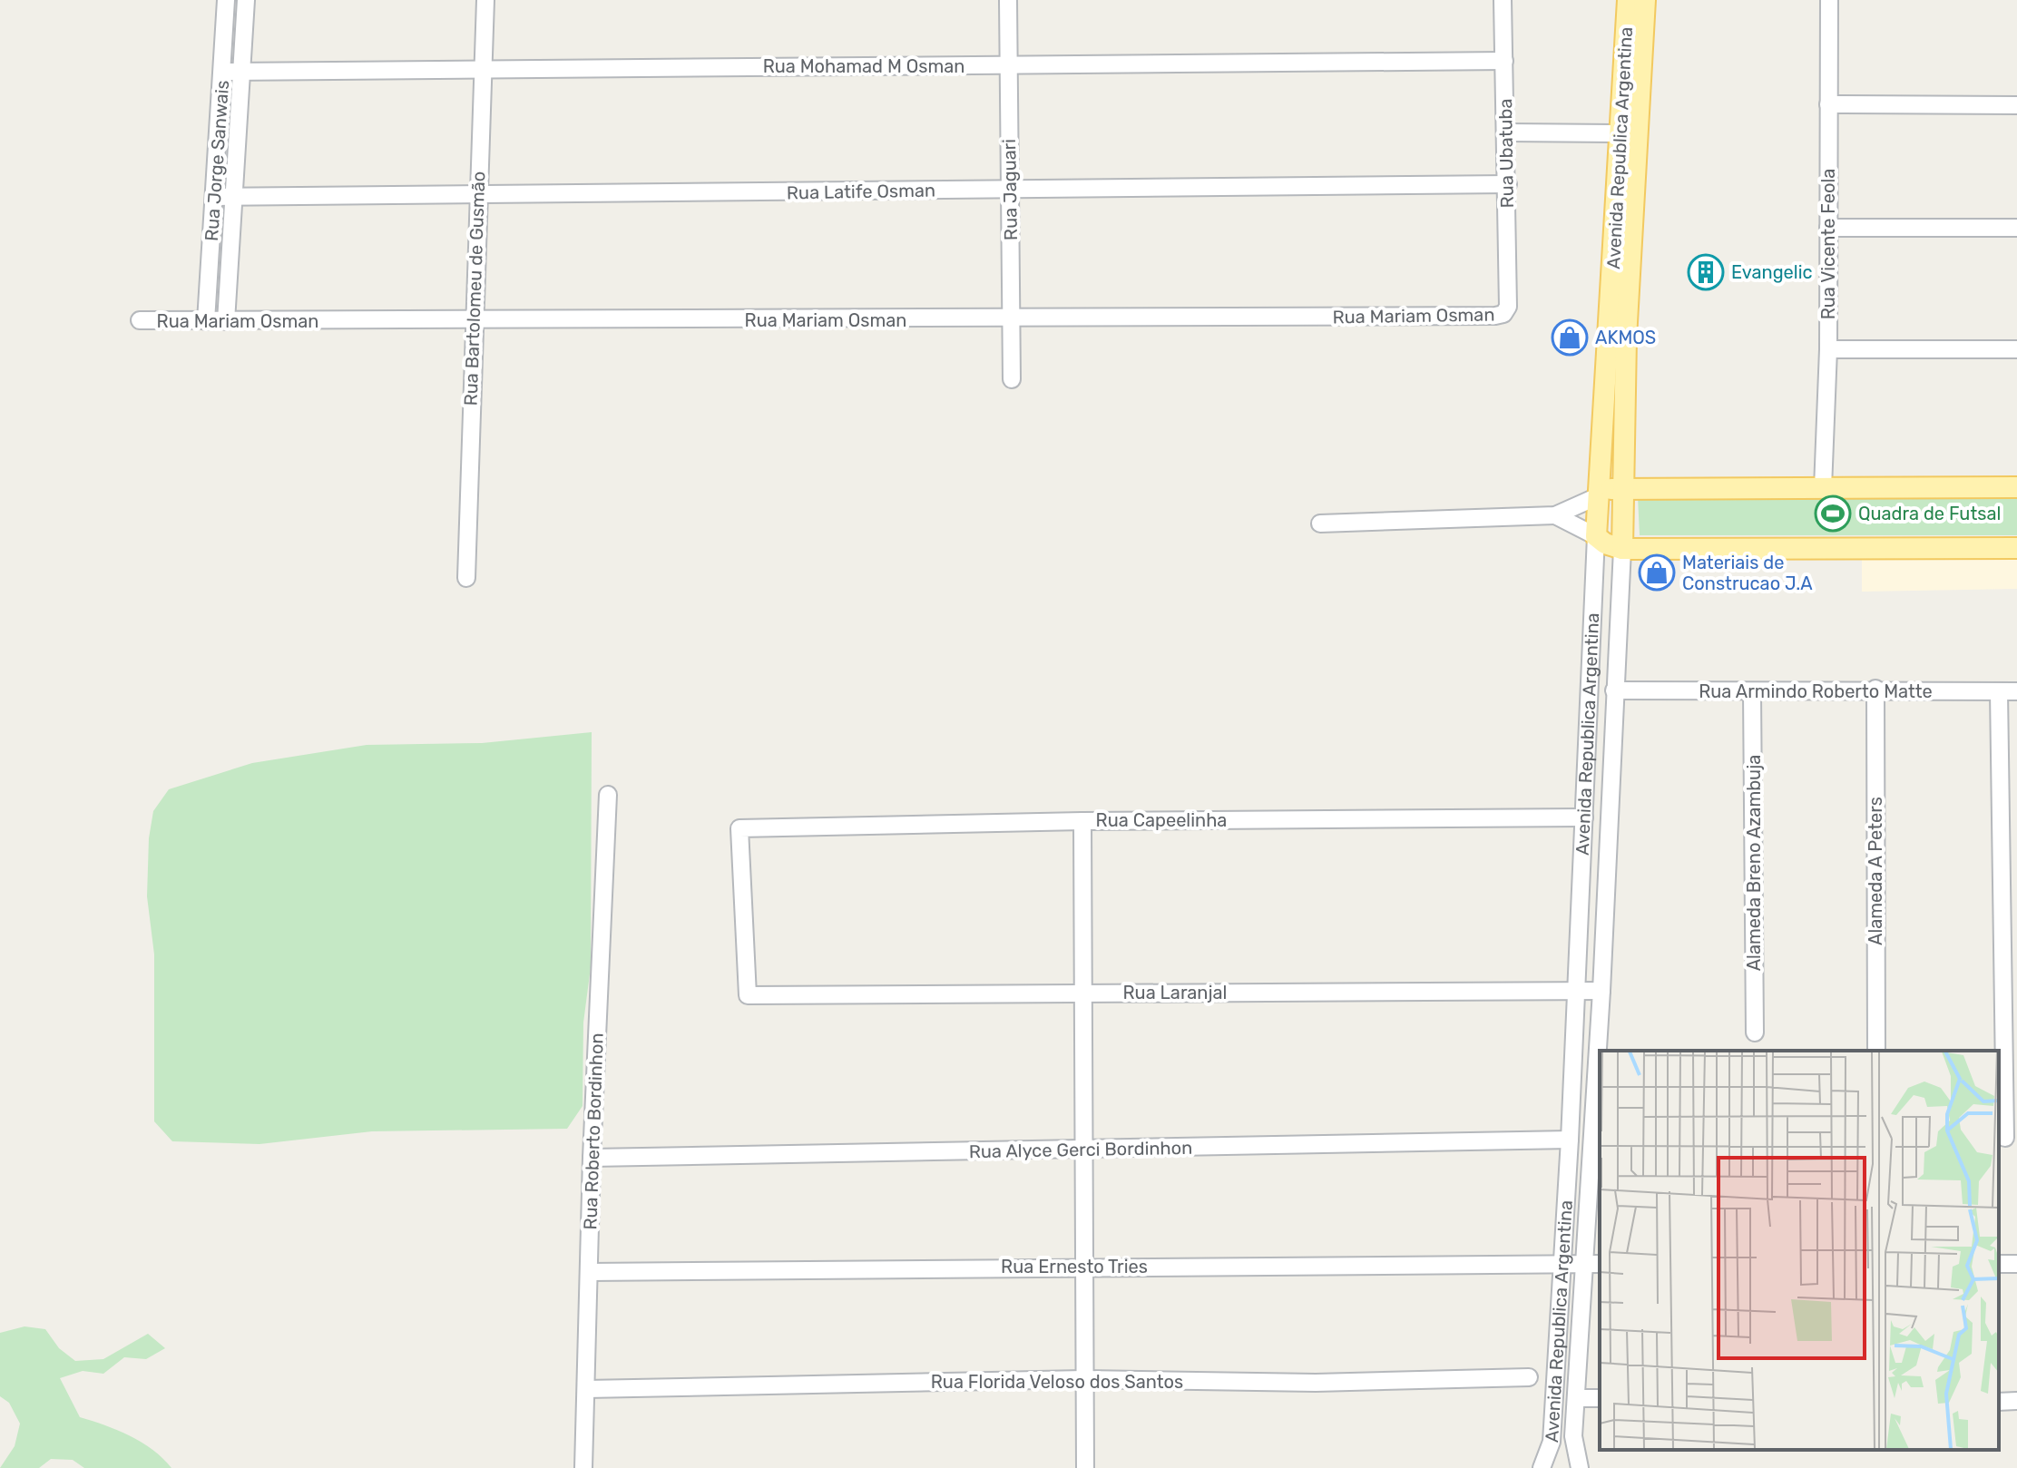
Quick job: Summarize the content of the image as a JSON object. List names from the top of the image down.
{
  "streets": {
    "main road": ["Avenida Republica Argentina"],
    "street": [
      "Rua Mohamad M Osman",
      "Rua Ubatuba",
      "Rua Jorge Sanwais",
      "Rua Jaguari",
      "Rua Latife Osman",
      "Rua Vicente Feola",
      "Rua Bartolomeu de Gusmão",
      "Rua Mariam Osman",
      "Rua Armindo Roberto Matte",
      "Rua Capeelinha",
      "Alameda Breno Azambuja",
      "Alameda A Peters",
      "Rua Laranjal",
      "Rua Roberto Bordinhon",
      "Rua Alyce Gerci Bordinhon",
      "Rua Ernesto Tries",
      "Rua Florida Veloso dos Santos"
    ]
  },
  "crossings": [
    ["Rua Mohamad M Osman", "Rua Ubatuba"],
    ["Rua Mohamad M Osman", "Rua Jorge Sanwais"],
    ["Rua Mohamad M Osman", "Rua Jaguari"],
    ["Rua Mohamad M Osman", "Rua Bartolomeu de Gusmão"],
    ["Avenida Republica Argentina", "Rua Armindo Roberto Matte"],
    ["Avenida Republica Argentina", "Rua Capeelinha"],
    ["Avenida Republica Argentina", "Rua Laranjal"],
    ["Avenida Republica Argentina", "Rua Alyce Gerci Bordinhon"],
    ["Avenida Republica Argentina", "Rua Ernesto Tries"],
    ["Rua Ubatuba", "Rua Latife Osman"],
    ["Rua Ubatuba", "Rua Mariam Osman"],
    ["Rua Jorge Sanwais", "Rua Latife Osman"],
    ["Rua Jorge Sanwais", "Rua Mariam Osman"],
    ["Rua Jaguari", "Rua Latife Osman"],
    ["Rua Jaguari", "Rua Mariam Osman"],
    ["Rua Latife Osman", "Rua Bartolomeu de Gusmão"],
    ["Rua Bartolomeu de Gusmão", "Rua Mariam Osman"],
    ["Rua Armindo Roberto Matte", "Alameda Breno Azambuja"],
    ["Rua Armindo Roberto Matte", "Alameda A Peters"],
    ["Rua Capeelinha", "Rua Laranjal"],
    ["Rua Roberto Bordinhon", "Rua Alyce Gerci Bordinhon"],
    ["Rua Roberto Bordinhon", "Rua Ernesto Tries"],
    ["Rua Roberto Bordinhon", "Rua Florida Veloso dos Santos"]
  ],
  "places": {
    "building": ["Evangelic"],
    "shop": ["AKMOS", "Materiais de Construcao J.A"],
    "sports": ["Quadra de Futsal"]
  }
}
